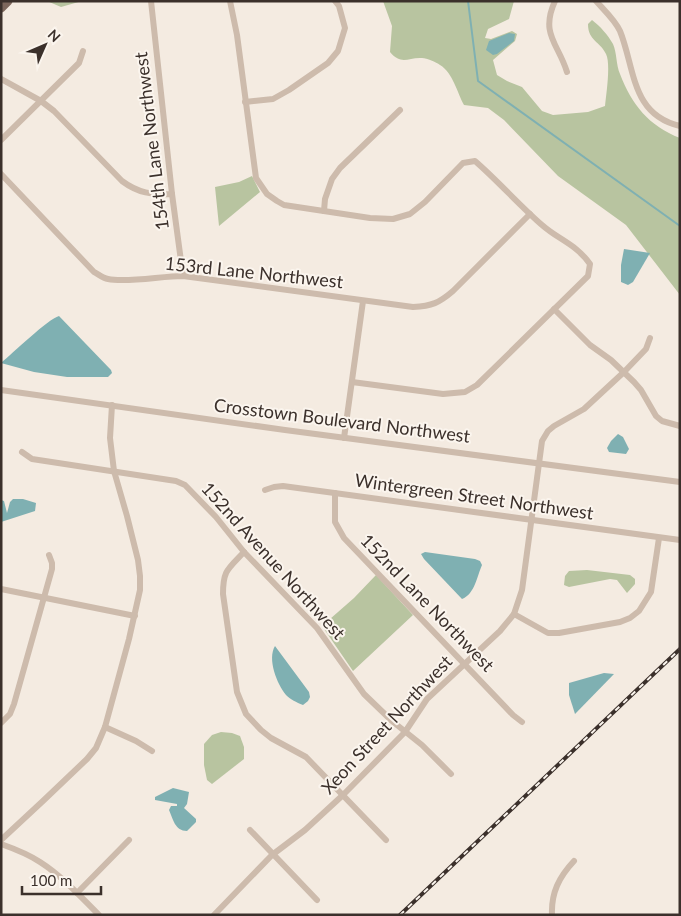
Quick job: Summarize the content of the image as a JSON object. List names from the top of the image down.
{
  "streets": {
    "street": [
      "154th Lane Northwest",
      "153rd Lane Northwest",
      "Crosstown Boulevard Northwest",
      "Wintergreen Street Northwest",
      "152nd Avenue Northwest",
      "152nd Lane Northwest",
      "Xeon Street Northwest"
    ]
  },
  "crossings": [
    ["154th Lane Northwest", "153rd Lane Northwest"],
    ["Crosstown Boulevard Northwest", "Xeon Street Northwest"],
    ["Wintergreen Street Northwest", "152nd Lane Northwest"],
    ["Wintergreen Street Northwest", "Xeon Street Northwest"],
    ["152nd Avenue Northwest", "Xeon Street Northwest"],
    ["152nd Lane Northwest", "Xeon Street Northwest"]
  ],
  "scale_bar": "100 m",
  "north": "top right"
}
